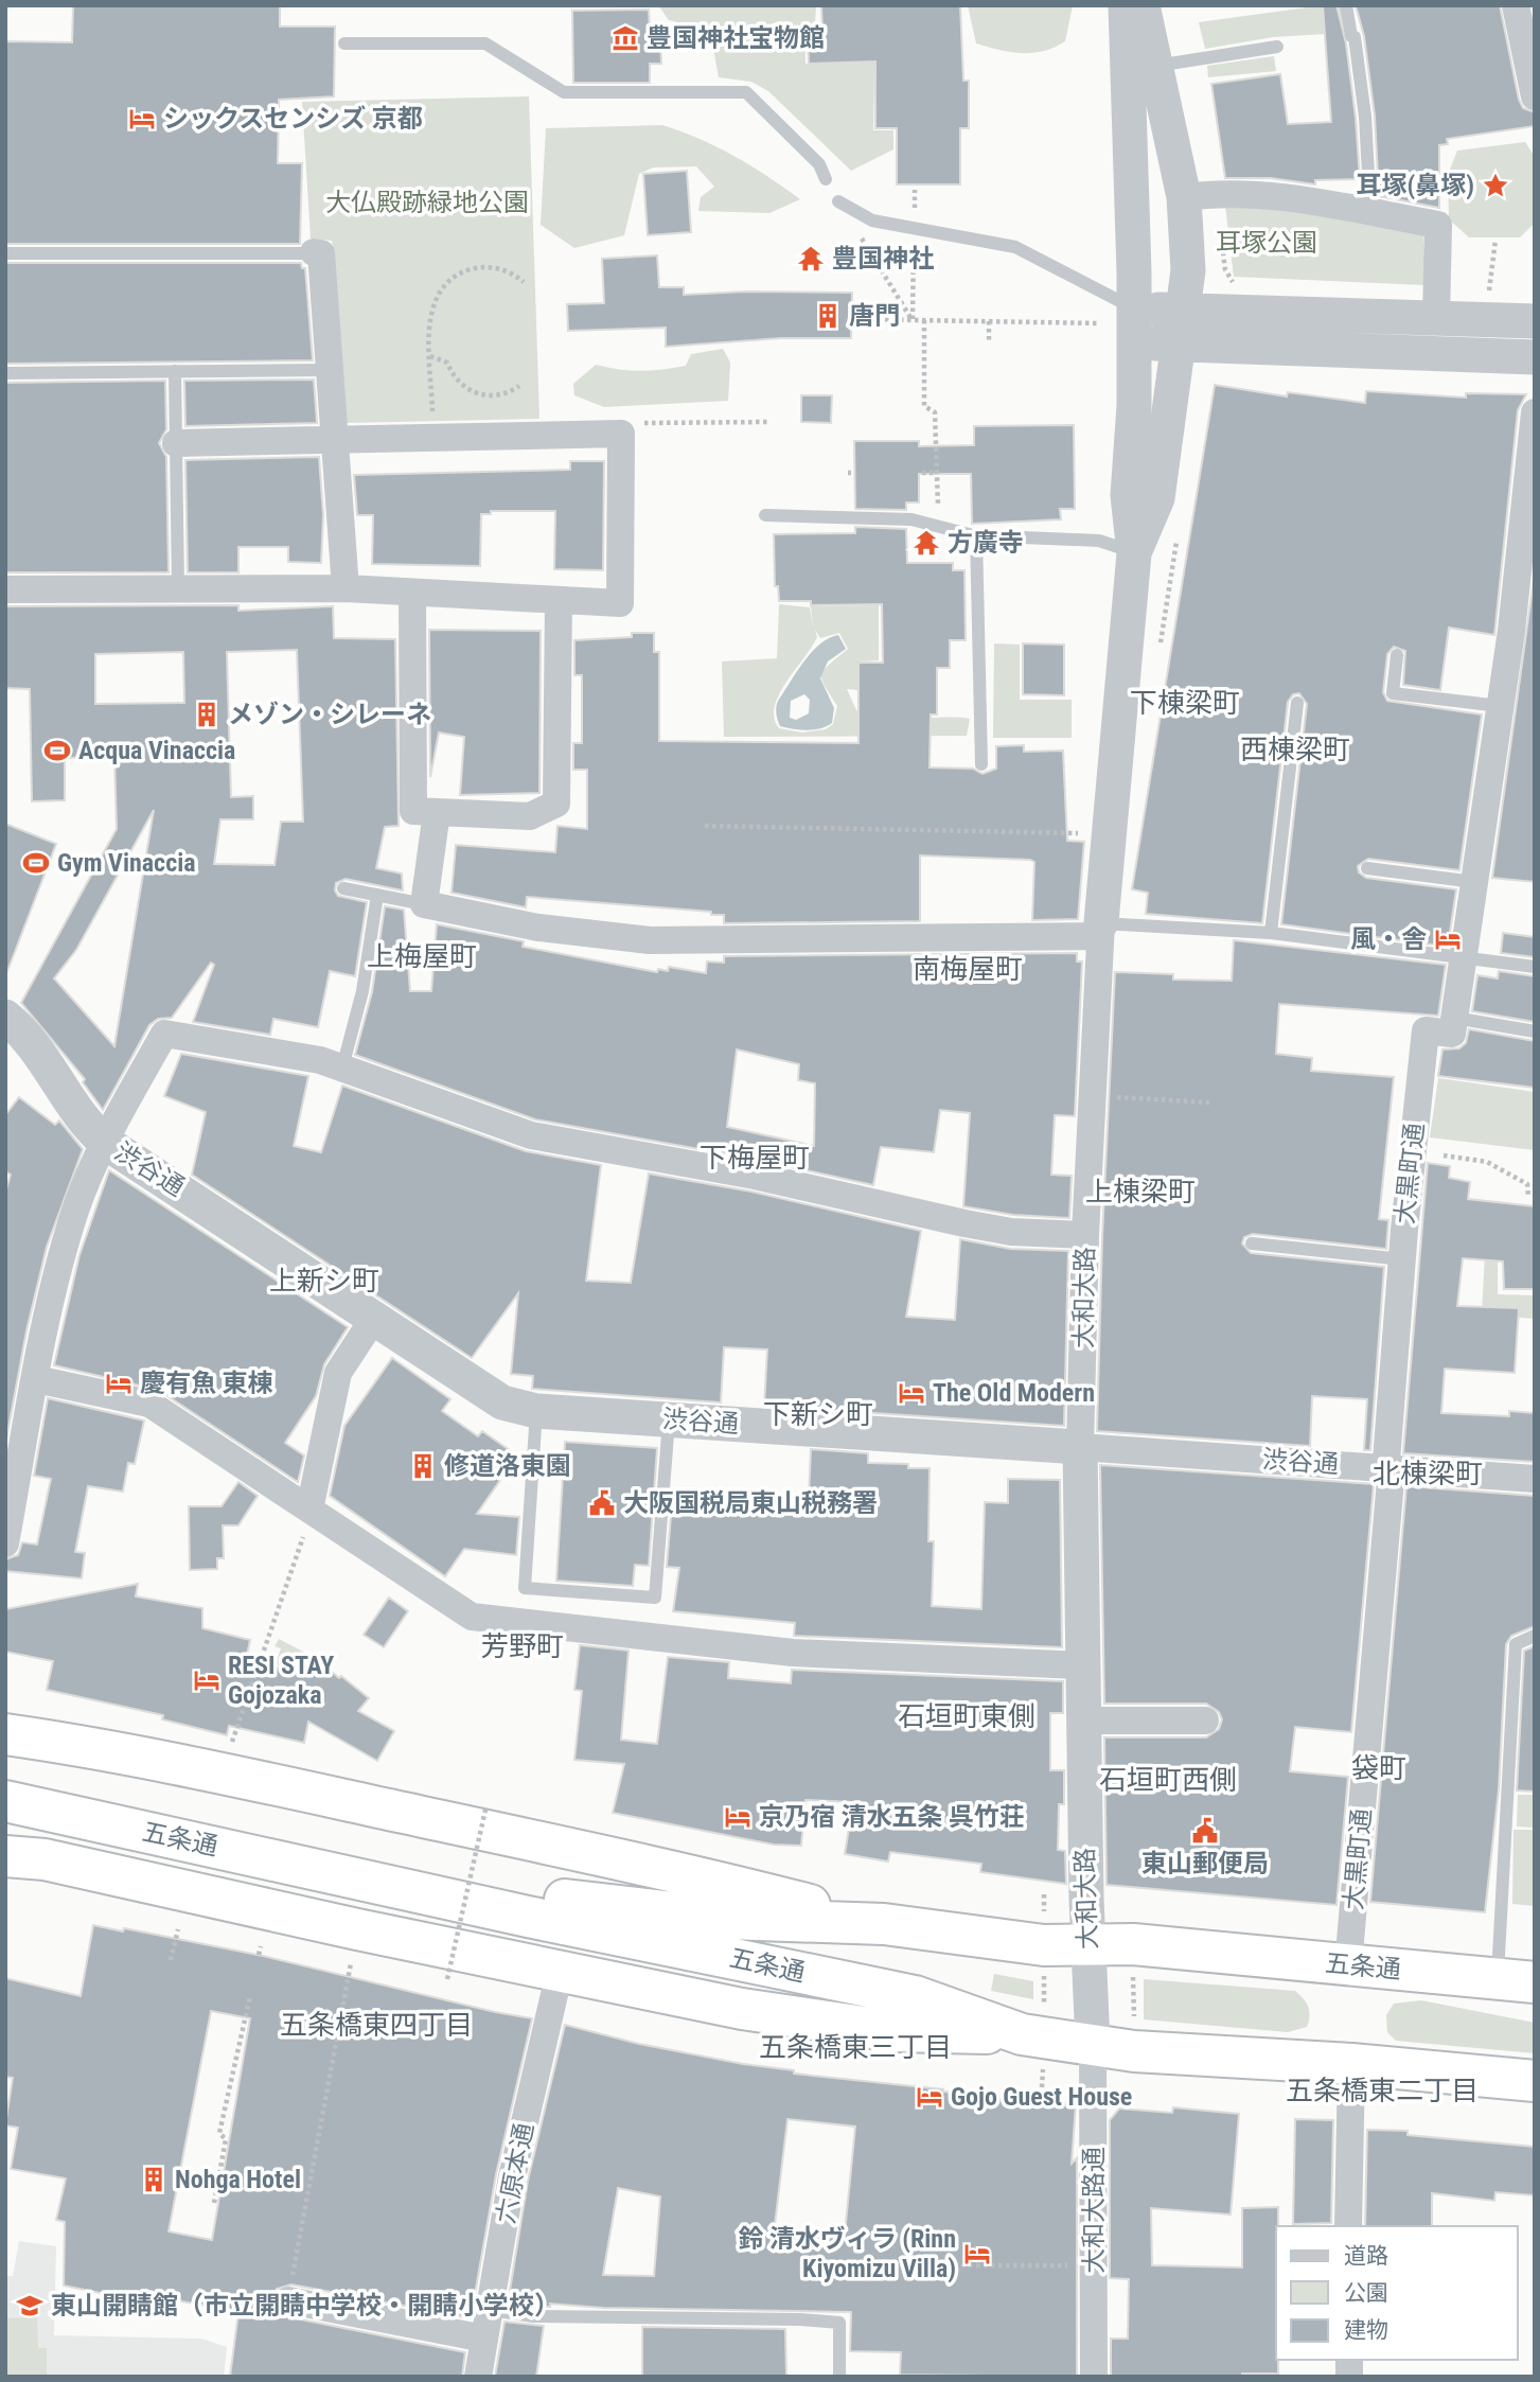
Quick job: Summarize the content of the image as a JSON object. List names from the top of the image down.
{
  "streets": {
    "highway": ["五条通"],
    "street": [
      "渋谷通",
      "大黒町通",
      "大和大路",
      "六原本通",
      "大和大路通"
    ]
  },
  "crossings": [
    ["渋谷通", "大黒町通"],
    ["渋谷通", "大和大路"],
    ["大黒町通", "五条通"],
    ["大和大路", "五条通"],
    ["大和大路", "大和大路通"],
    ["五条通", "大和大路通"]
  ],
  "districts": [
    "下棟梁町",
    "西棟梁町",
    "上梅屋町",
    "南梅屋町",
    "下梅屋町",
    "上棟梁町",
    "上新シ町",
    "下新シ町",
    "北棟梁町",
    "芳野町",
    "石垣町東側",
    "袋町",
    "石垣町西側",
    "五条橋東四丁目",
    "五条橋東三丁目",
    "五条橋東二丁目"
  ],
  "parks": ["大仏殿跡緑地公園", "耳塚公園"],
  "places": {
    "museum": ["豊国神社宝物館"],
    "hotel": [
      "シックスセンシズ 京都",
      "風・舎",
      "慶有魚 東棟",
      "The Old Modern",
      "RESI STAY Gojozaka",
      "京乃宿 清水五条 呉竹荘",
      "Gojo Guest House",
      "鈴 清水ヴィラ (Rinn Kiyomizu Villa)"
    ],
    "place": ["耳塚(鼻塚)"],
    "temple": ["豊国神社", "方廣寺"],
    "building": [
      "唐門",
      "メゾン・シレーネ",
      "修道洛東園",
      "Nohga Hotel"
    ],
    "sports": ["Acqua Vinaccia", "Gym Vinaccia"],
    "public building": ["大阪国税局東山税務署", "東山郵便局"],
    "school or university": ["東山開睛館（市立開睛中学校・開睛小学校）"]
  },
  "legend": ["道路", "公園", "建物"]
}
